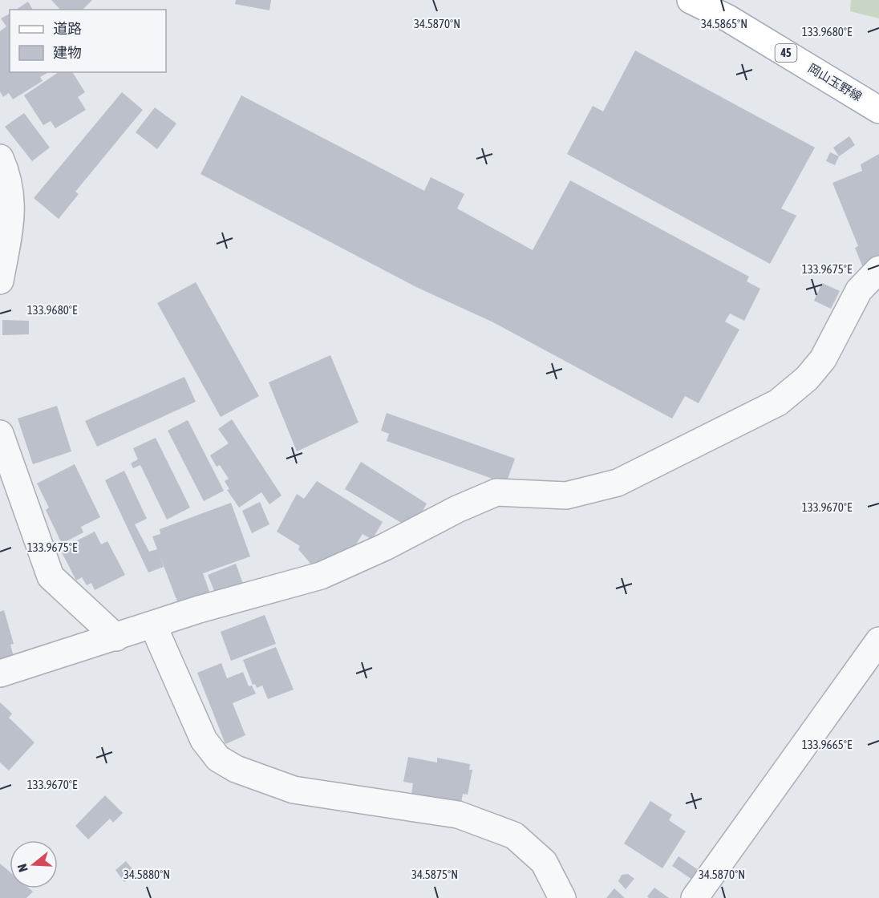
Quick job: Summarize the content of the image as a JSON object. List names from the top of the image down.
{
  "streets": {
    "main road": ["45", "岡山玉野線"]
  },
  "legend": ["道路", "建物"],
  "north": "left",
  "coordinates": [
    "34.5870°N",
    "34.5865°N",
    "133.9680°E",
    "133.9675°E",
    "133.9670°E",
    "133.9665°E",
    "34.5875°N",
    "34.5880°N"
  ]
}
